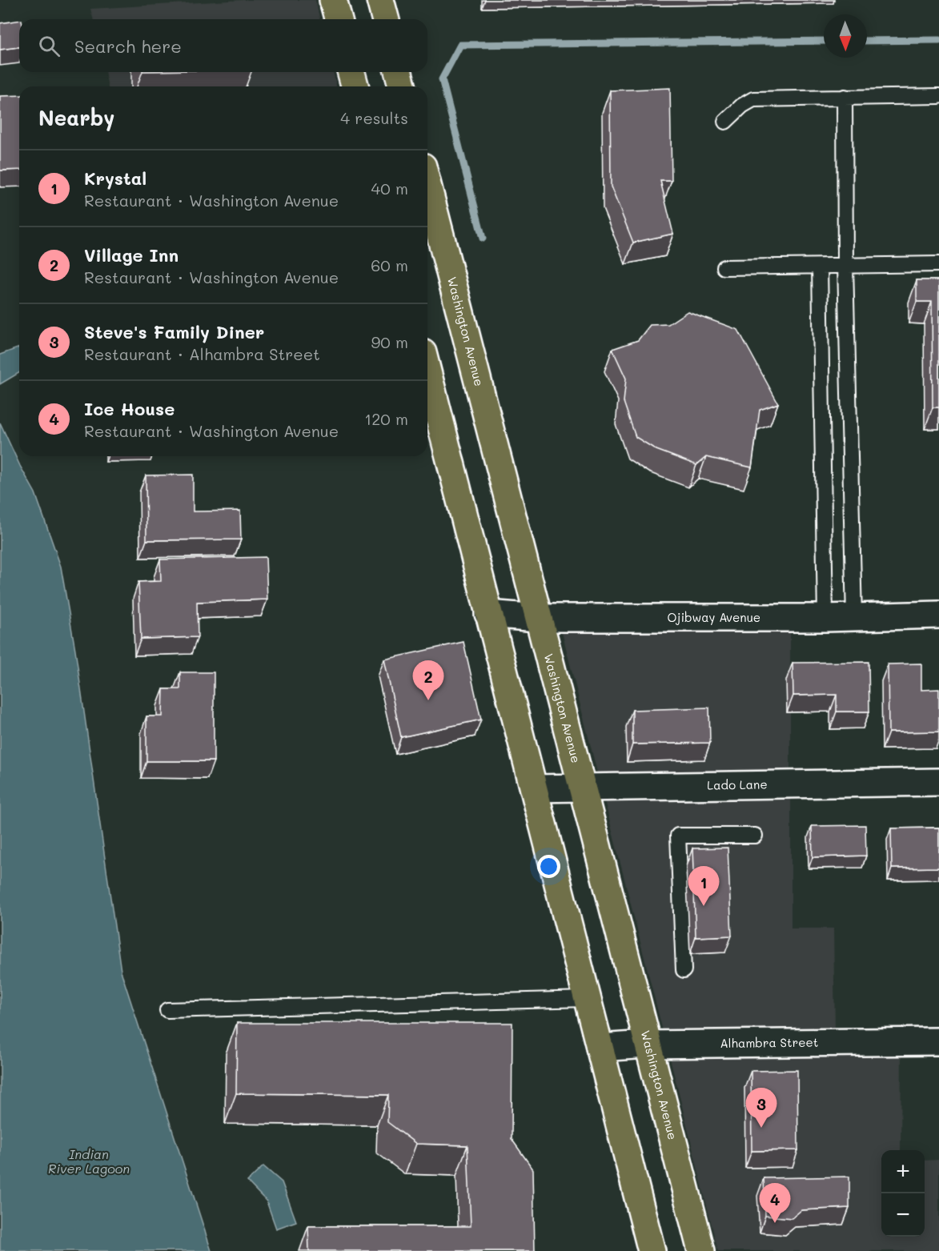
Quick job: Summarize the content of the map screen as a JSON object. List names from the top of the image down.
{
  "streets": {
    "main road": ["Washington Avenue"],
    "street": ["Ojibway Avenue", "Lado Lane", "Alhambra Street"]
  },
  "crossings": [
    ["Washington Avenue", "Ojibway Avenue"],
    ["Washington Avenue", "Lado Lane"],
    ["Washington Avenue", "Alhambra Street"]
  ],
  "water": ["Indian River Lagoon"],
  "north": "bottom",
  "page": {
    "search": "Search here",
    "heading": ["Nearby", "4 results"],
    "list": [
      {
        "mark": "1",
        "name": "Krystal",
        "note": "Restaurant · Washington Avenue",
        "value": "40 m"
      },
      {
        "mark": "2",
        "name": "Village Inn",
        "note": "Restaurant · Washington Avenue",
        "value": "60 m"
      },
      {
        "mark": "3",
        "name": "Steve's Family Diner",
        "note": "Restaurant · Alhambra Street",
        "value": "90 m"
      },
      {
        "mark": "4",
        "name": "Ice House",
        "note": "Restaurant · Washington Avenue",
        "value": "120 m"
      }
    ],
    "pins": [
      "2",
      "1",
      "3",
      "4"
    ],
    "map_buttons": ["+", "−"]
  }
}
